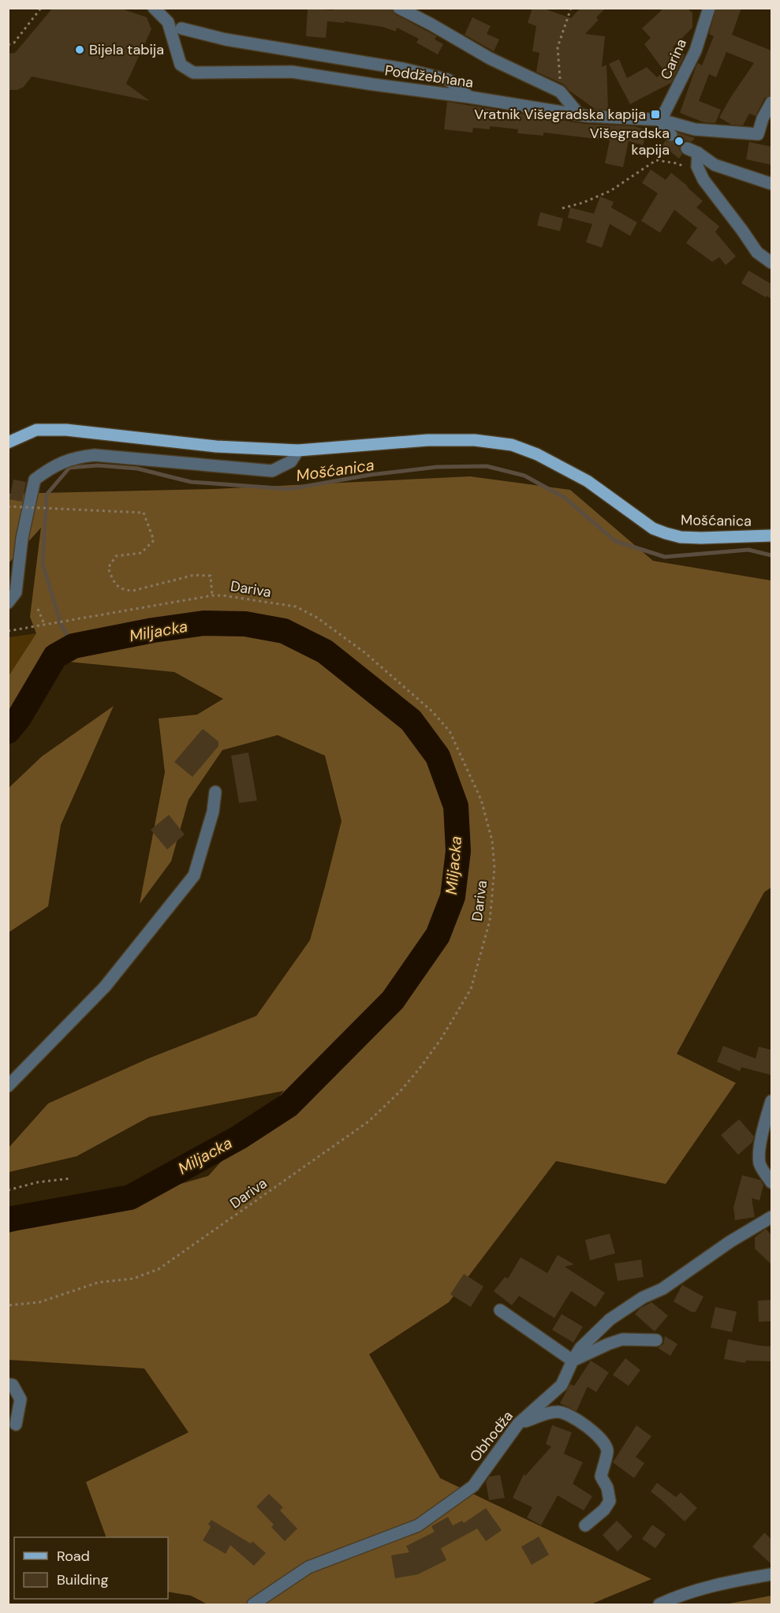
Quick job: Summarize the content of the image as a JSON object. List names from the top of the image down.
{
  "streets": {
    "main road": ["Mošćanica"],
    "street": ["Carina", "Poddžebhana", "Obhodža"],
    "path": ["Dariva"]
  },
  "crossings": [
    ["Carina", "Poddžebhana"]
  ],
  "water": ["Mošćanica", "Miljacka"],
  "places": {
    "other": ["Bijela tabija", "Višegradska kapija"],
    "transit": ["Vratnik Višegradska kapija"]
  },
  "legend": ["Road", "Building"]
}
